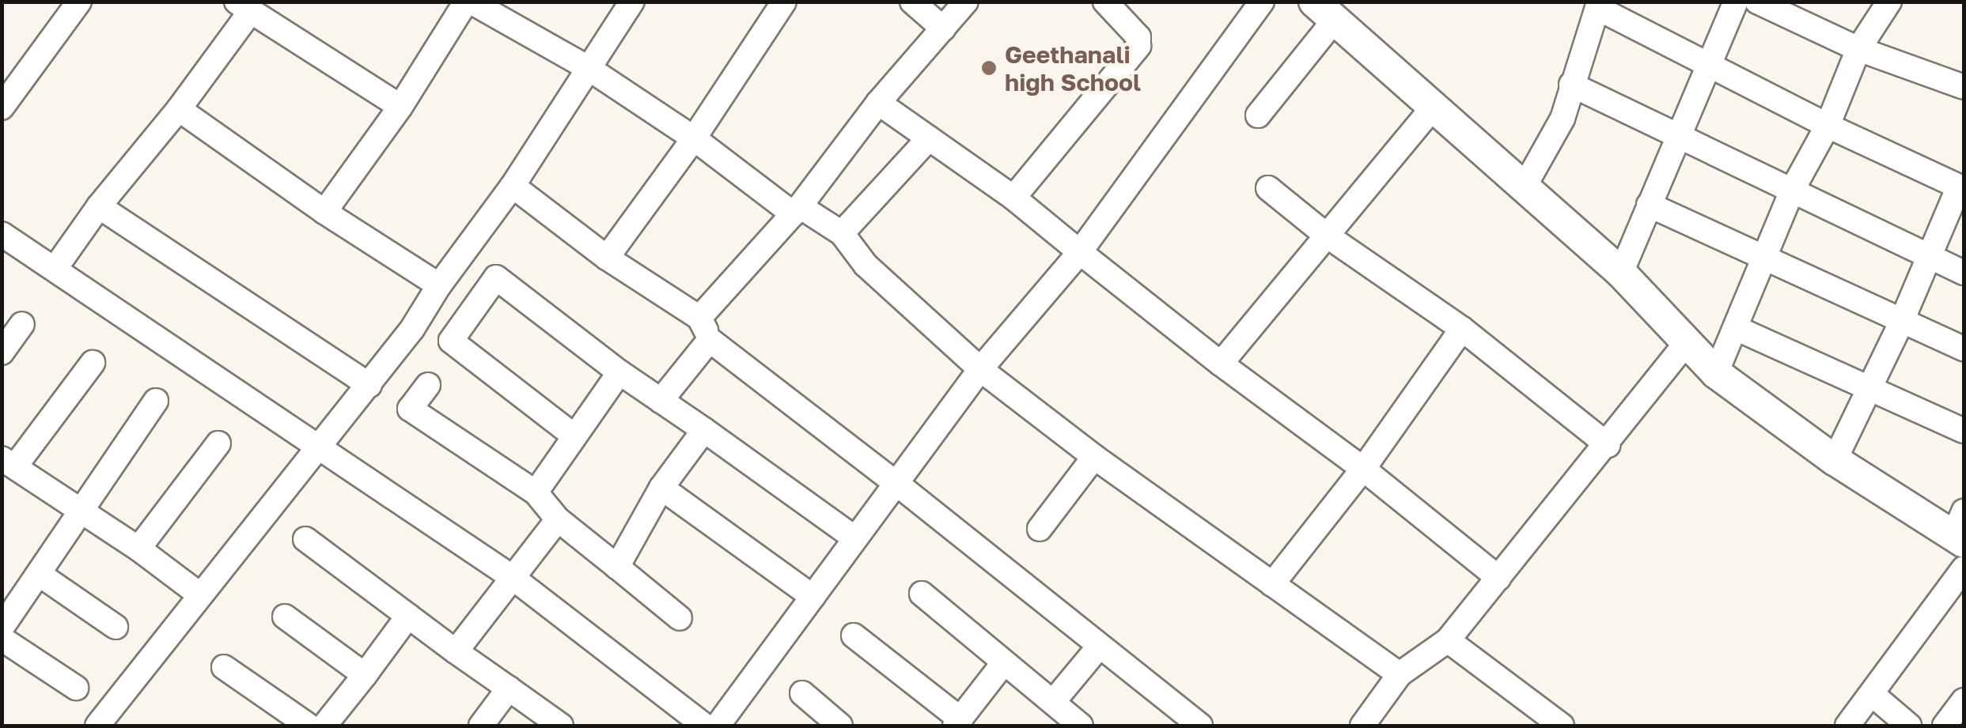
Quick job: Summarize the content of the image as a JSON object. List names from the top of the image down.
{
  "places": ["Geethanali high School"]
}
